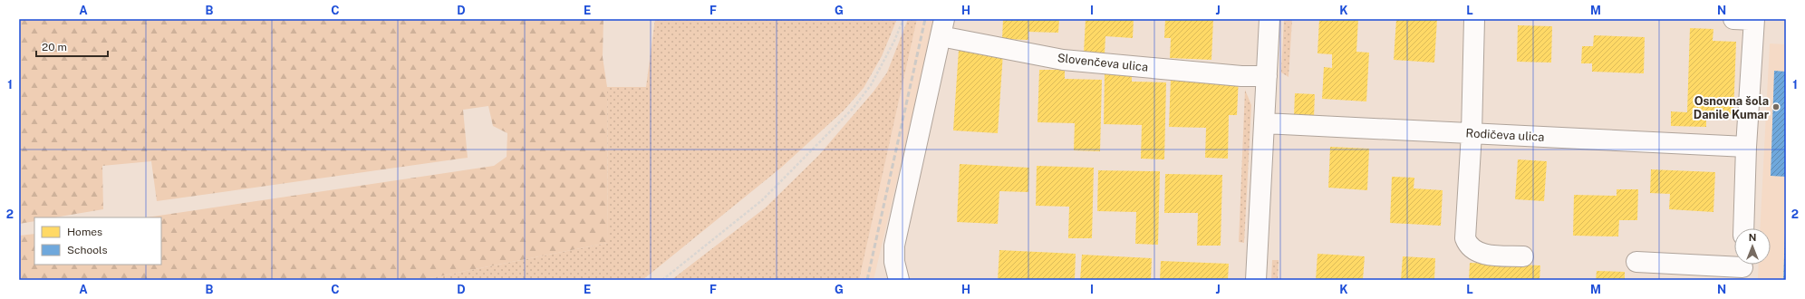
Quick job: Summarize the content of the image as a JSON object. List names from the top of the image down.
{
  "streets": {
    "street": ["Slovenčeva ulica", "Rodičeva ulica"]
  },
  "places": ["Osnovna šola Danile Kumar"],
  "legend": ["Homes", "Schools"],
  "scale_bar": "20 m",
  "north": "top",
  "grid": {
    "columns": [
      "A",
      "B",
      "C",
      "D",
      "E",
      "F",
      "G",
      "H",
      "I",
      "J",
      "K",
      "L",
      "M",
      "N"
    ],
    "rows": ["1", "2"]
  }
}
